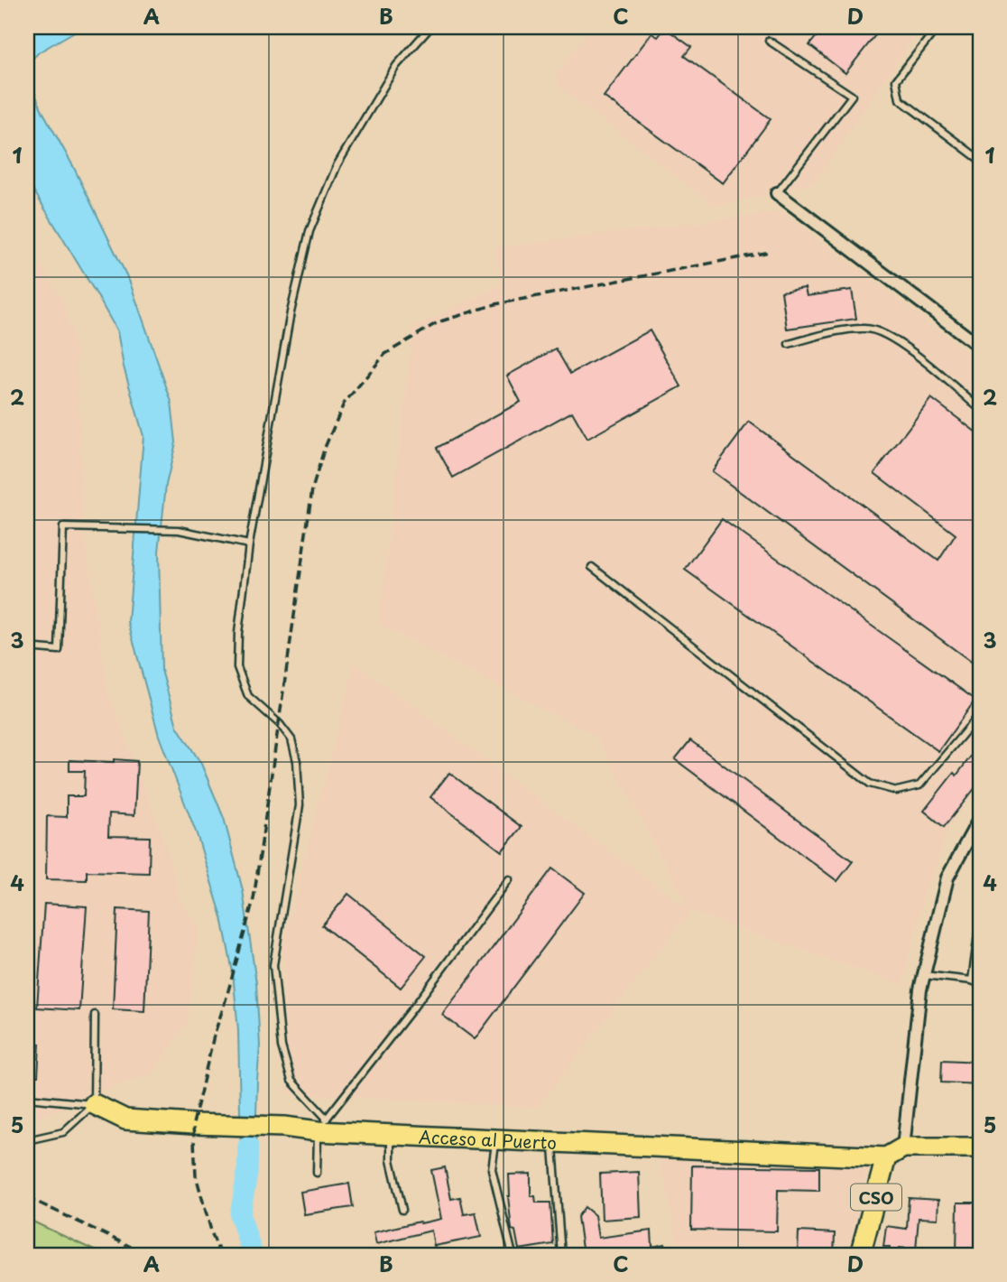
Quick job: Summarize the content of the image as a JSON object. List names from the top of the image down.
{
  "streets": {
    "main road": ["Acceso al Puerto", "CSO"]
  },
  "crossings": [
    ["Acceso al Puerto", "CSO"]
  ],
  "grid": {
    "columns": [
      "A",
      "B",
      "C",
      "D"
    ],
    "rows": [
      "1",
      "2",
      "3",
      "4",
      "5"
    ]
  }
}
